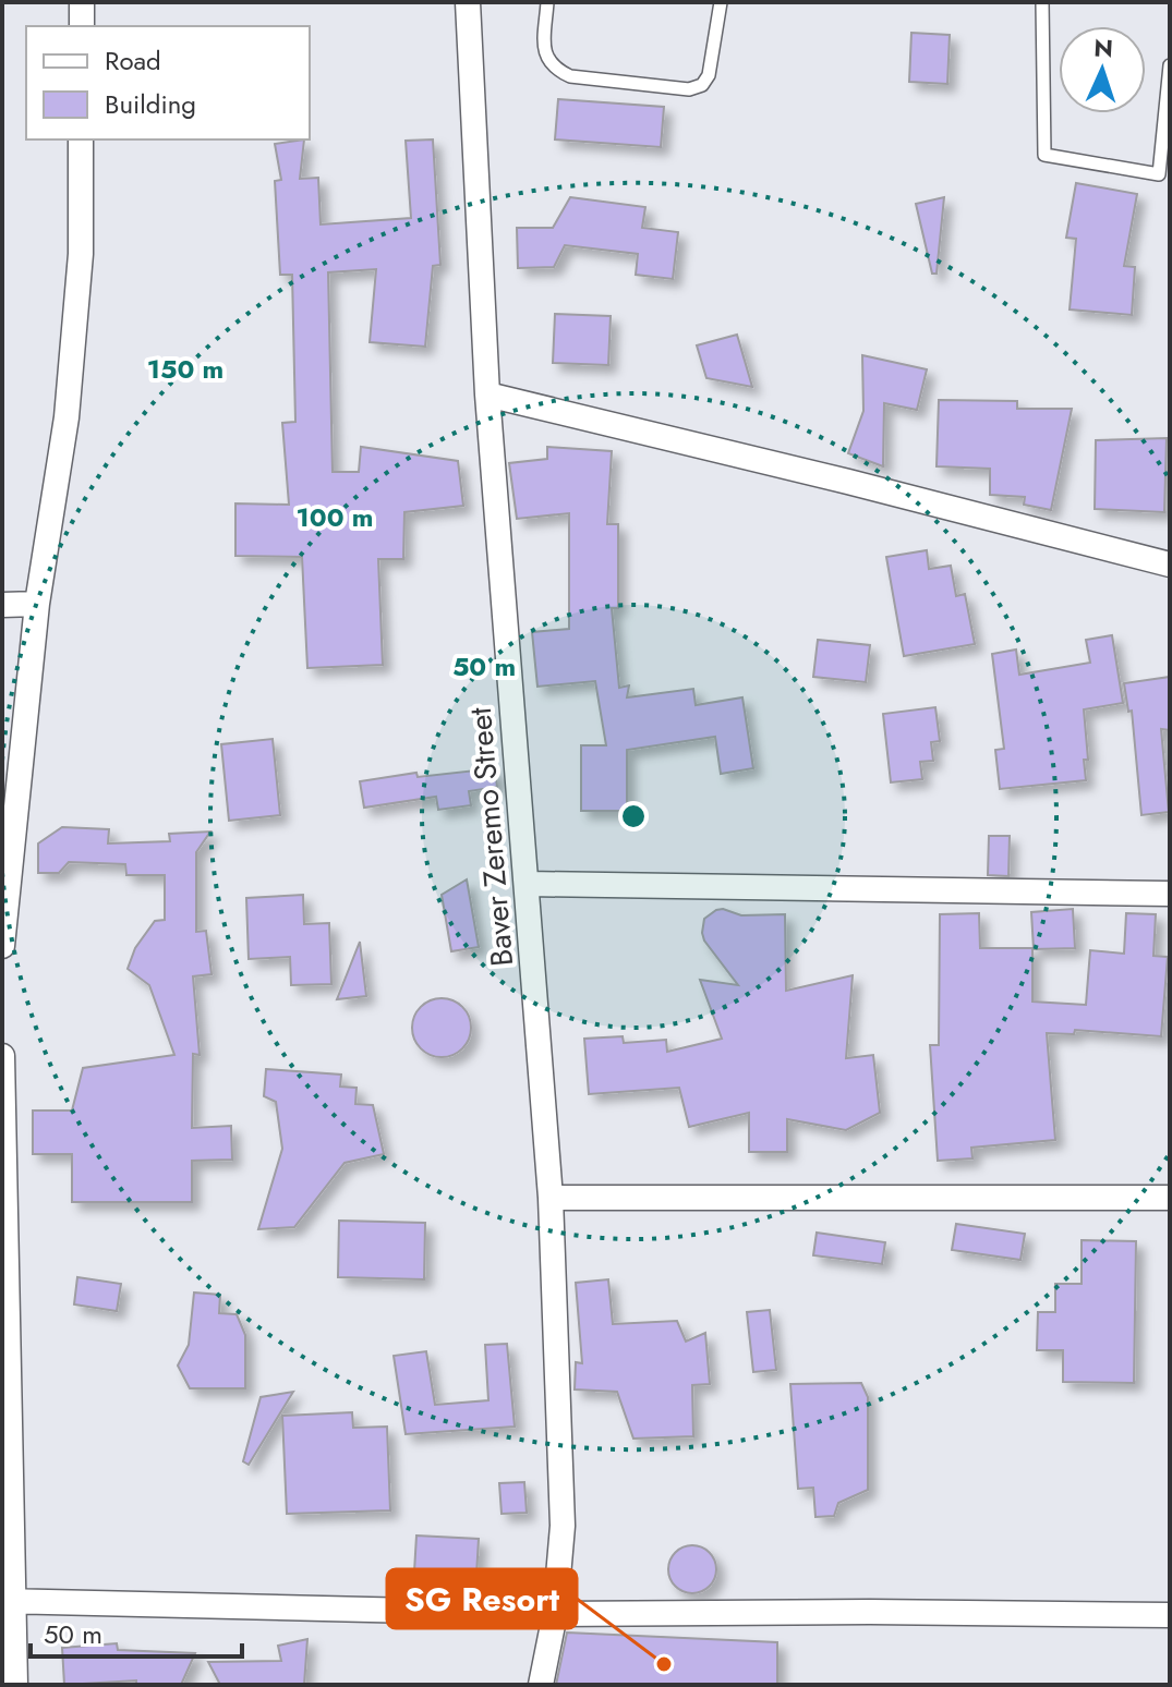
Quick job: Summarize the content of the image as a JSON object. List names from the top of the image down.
{
  "streets": {
    "street": ["Baver Zeremo Street"]
  },
  "places": ["SG Resort"],
  "legend": ["Road", "Building"],
  "scale_bar": "50 m",
  "north": "top",
  "rings": ["150 m", "100 m", "50 m"]
}
